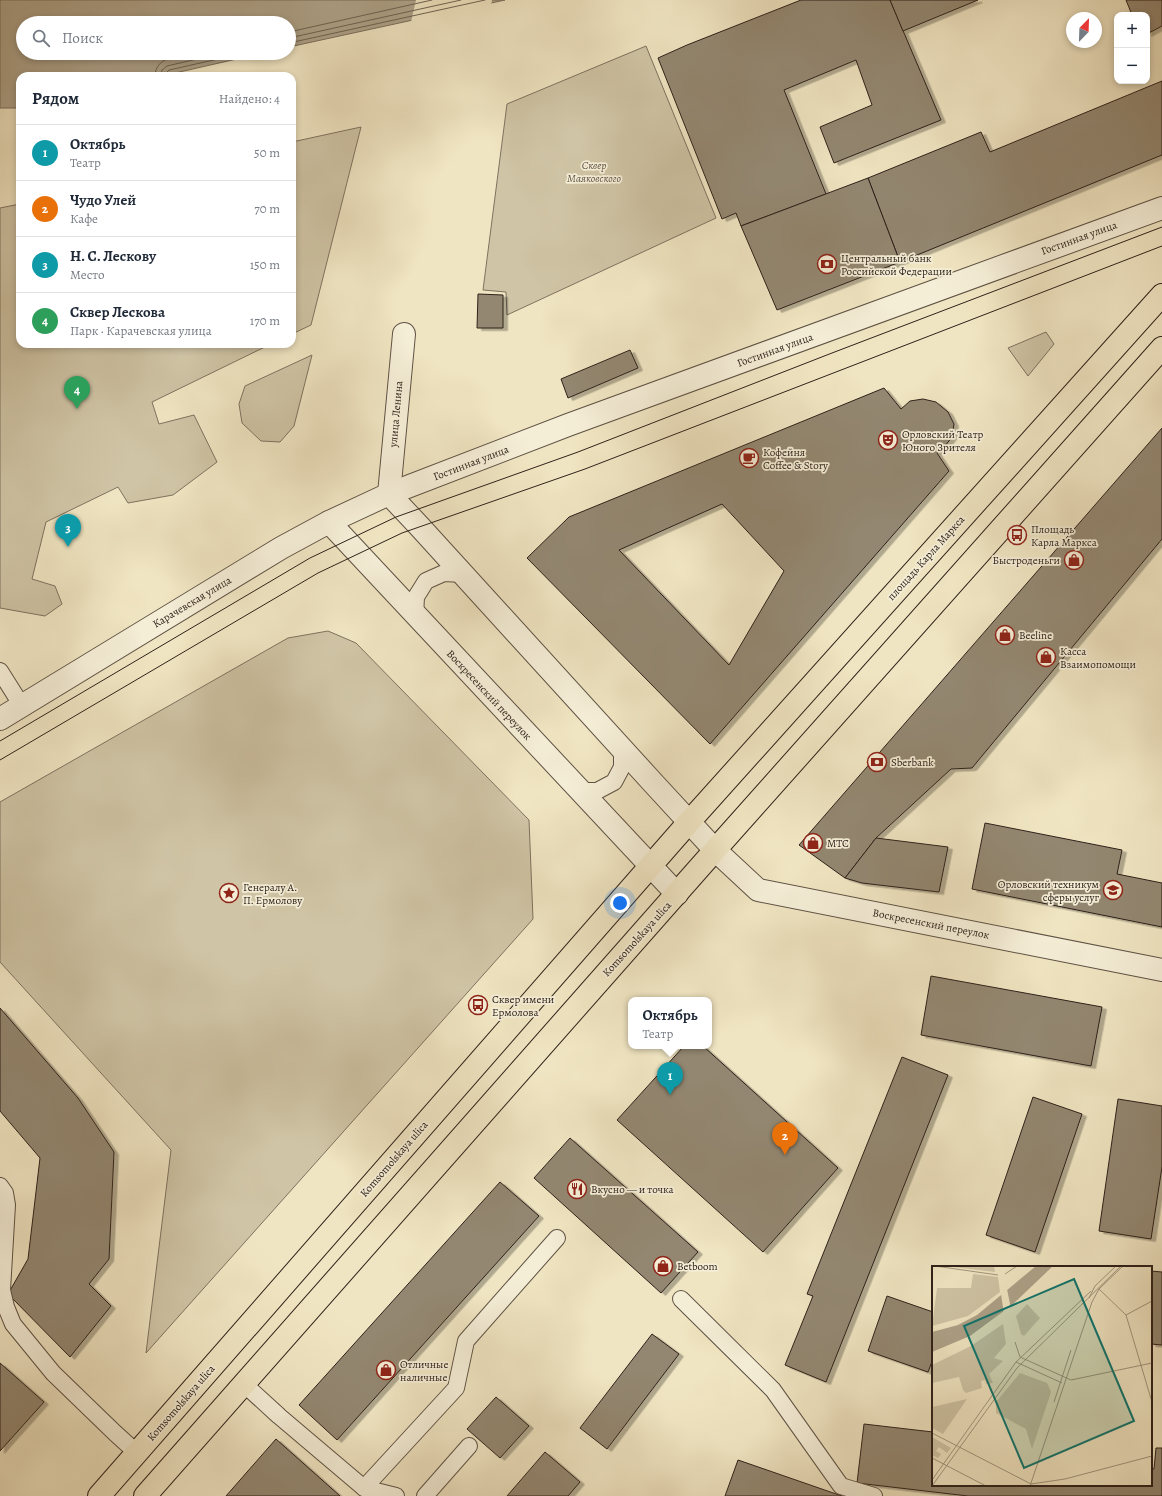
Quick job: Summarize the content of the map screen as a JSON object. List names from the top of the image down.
{
  "streets": {
    "main road": ["площадь Карла Маркса", "Komsomolskaya ulica"],
    "street": [
      "Гостинная улица",
      "улица Ленина",
      "Карачевская улица",
      "Воскресенский переулок"
    ]
  },
  "crossings": [
    ["Гостинная улица", "улица Ленина"],
    ["Гостинная улица", "Карачевская улица"],
    ["улица Ленина", "Карачевская улица"],
    ["площадь Карла Маркса", "Воскресенский переулок"],
    ["площадь Карла Маркса", "Komsomolskaya ulica"],
    ["Карачевская улица", "Воскресенский переулок"],
    ["Воскресенский переулок", "Komsomolskaya ulica"]
  ],
  "parks": ["Сквер Маяковского"],
  "places": {
    "bank": ["Центральный банк Российской Федерации", "Sberbank"],
    "theatre": ["Орловский Театр Юного Зрителя"],
    "cafe": ["Кофейня Coffee & Story"],
    "bus stop": ["Площадь Карла Маркса", "Сквер имени Ермолова"],
    "shop": [
      "Быстроденьги",
      "Beeline",
      "Касса Взаимопомощи",
      "МТС",
      "Betboom",
      "Отличные наличные"
    ],
    "school or university": ["Орловский техникум сферы услуг"],
    "place": ["Генералу А. П. Ермолову"],
    "restaurant": ["Вкусно — и точка"]
  },
  "north": "top right",
  "page": {
    "map_buttons": ["+", "−"],
    "search": "Поиск",
    "heading": ["Рядом", "Найдено: 4"],
    "list": [
      {
        "mark": "1",
        "name": "Октябрь",
        "note": "Театр",
        "value": "50 m"
      },
      {
        "mark": "2",
        "name": "Чудо Улей",
        "note": "Кафе",
        "value": "70 m"
      },
      {
        "mark": "3",
        "name": "Н. С. Лескову",
        "note": "Место",
        "value": "150 m"
      },
      {
        "mark": "4",
        "name": "Сквер Лескова",
        "note": "Парк · Карачевская улица",
        "value": "170 m"
      }
    ],
    "pins": [
      "4",
      "3",
      "1",
      "2"
    ],
    "popup": ["Октябрь", "Театр"]
  }
}
